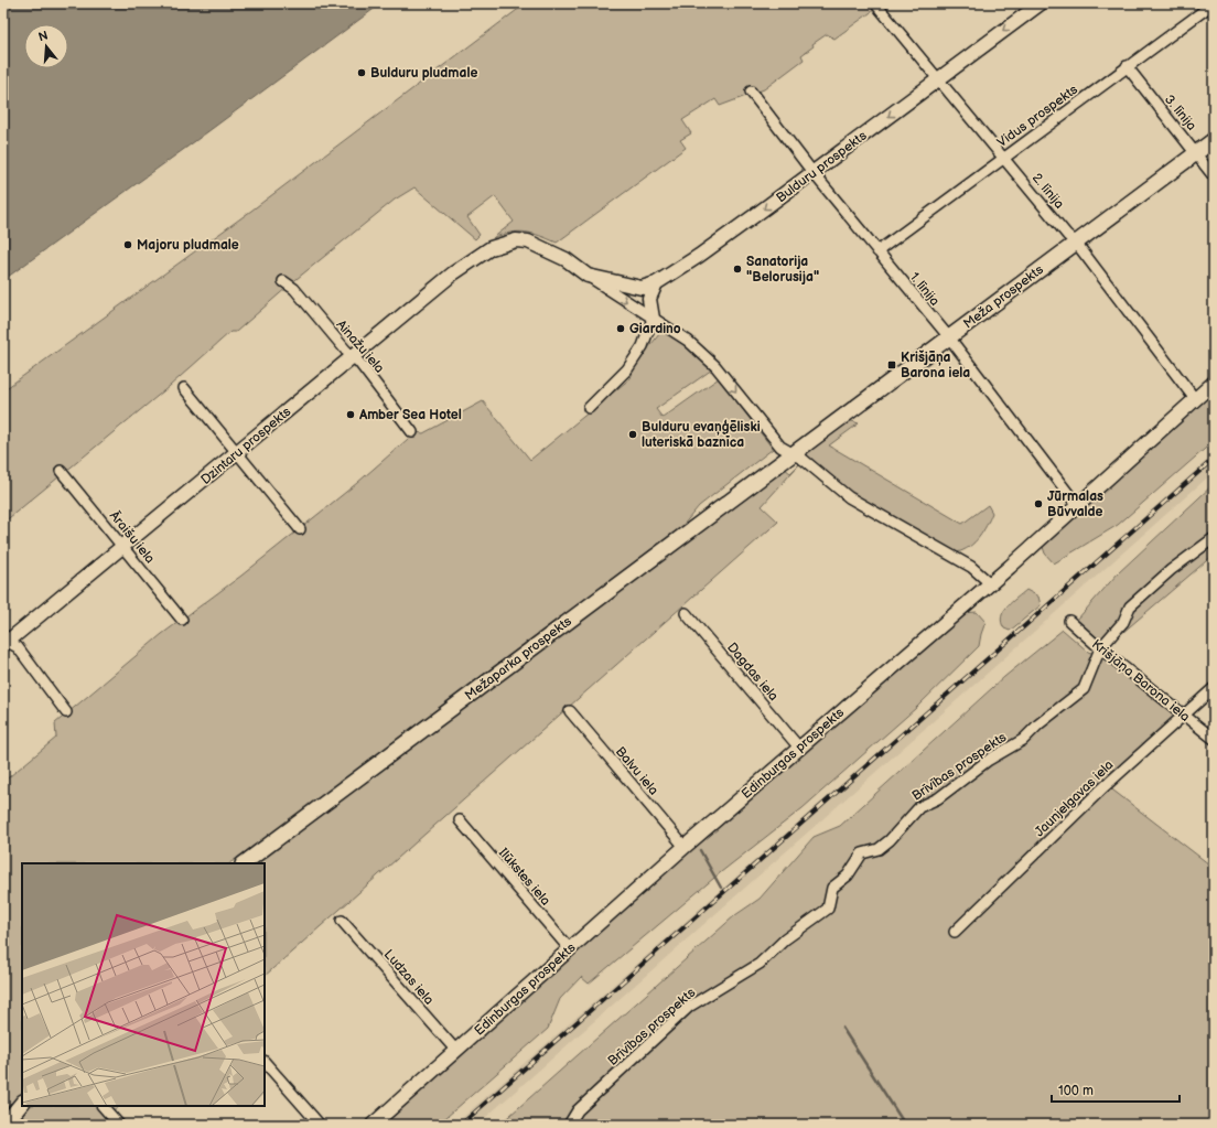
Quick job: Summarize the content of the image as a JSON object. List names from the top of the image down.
{
  "streets": {
    "main road": ["Meža prospekts", "Mežaparka prospekts"],
    "street": [
      "3. līnija",
      "Vidus prospekts",
      "Bulduru prospekts",
      "2. līnija",
      "1. līnija",
      "Ainažu iela",
      "Dzintaru prospekts",
      "Āraišu iela",
      "Dagdas iela",
      "Krišjāņa Barona iela",
      "Edinburgas prospekts",
      "Brīvības prospekts",
      "Balvu iela",
      "Jaunjelgavas iela",
      "Ilūkstes iela",
      "Ludzas iela"
    ]
  },
  "crossings": [
    ["3. līnija", "Vidus prospekts"],
    ["3. līnija", "Meža prospekts"],
    ["Vidus prospekts", "2. līnija"],
    ["Vidus prospekts", "1. līnija"],
    ["Bulduru prospekts", "2. līnija"],
    ["Bulduru prospekts", "1. līnija"],
    ["Bulduru prospekts", "Dzintaru prospekts"],
    ["2. līnija", "Meža prospekts"],
    ["2. līnija", "Edinburgas prospekts"],
    ["1. līnija", "Meža prospekts"],
    ["1. līnija", "Edinburgas prospekts"],
    ["Meža prospekts", "Mežaparka prospekts"],
    ["Ainažu iela", "Dzintaru prospekts"],
    ["Dzintaru prospekts", "Āraišu iela"],
    ["Dagdas iela", "Edinburgas prospekts"],
    ["Krišjāņa Barona iela", "Brīvības prospekts"],
    ["Krišjāņa Barona iela", "Jaunjelgavas iela"],
    ["Edinburgas prospekts", "Balvu iela"],
    ["Edinburgas prospekts", "Ilūkstes iela"],
    ["Edinburgas prospekts", "Ludzas iela"]
  ],
  "one_way": ["Bulduru prospekts"],
  "places": {
    "other": [
      "Bulduru pludmale",
      "Majoru pludmale",
      "Sanatorija \"Belorusija\"",
      "Giardino",
      "Amber Sea Hotel",
      "Bulduru evaņģēliski luteriskā baznīca",
      "Jūrmalas Būvvalde"
    ],
    "transit": ["Krišjāņa Barona iela"]
  },
  "scale_bar": "100 m",
  "north": "top"
}
